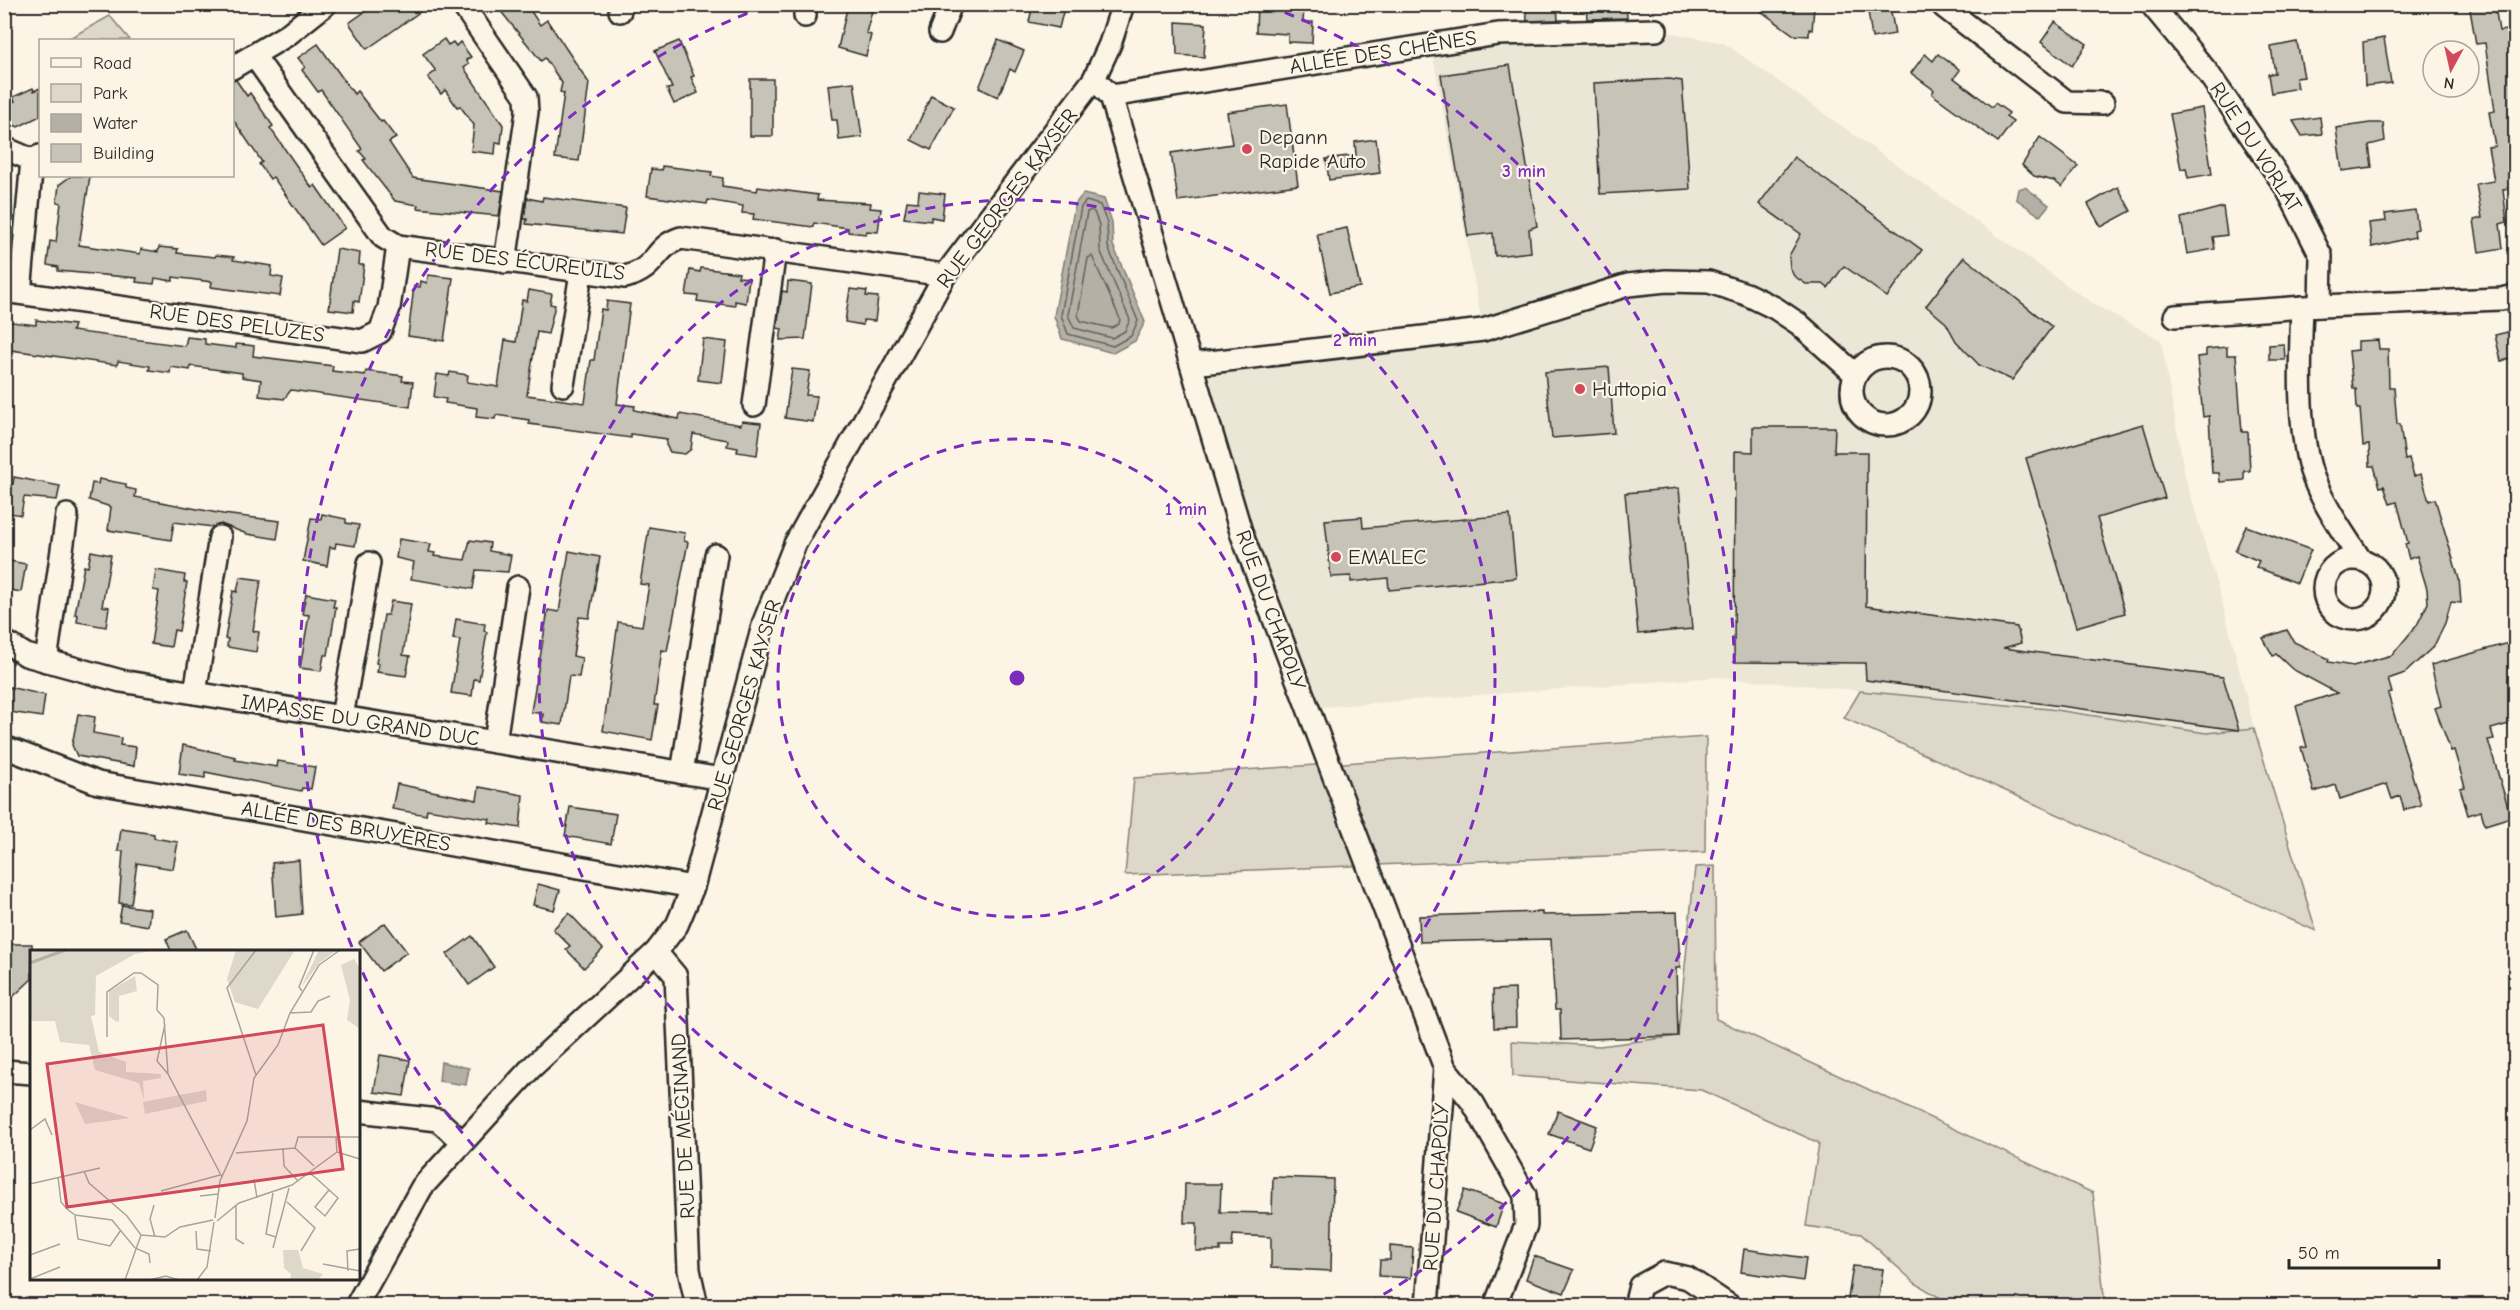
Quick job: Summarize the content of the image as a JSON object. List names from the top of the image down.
{
  "streets": {
    "street": [
      "ALLÉE DES CHÊNES",
      "RUE DU VORLAT",
      "RUE GEORGES KAYSER",
      "RUE DES ÉCUREUILS",
      "RUE DES PELUZES",
      "RUE DU CHAPOLY",
      "IMPASSE DU GRAND DUC",
      "ALLÉE DES BRUYÈRES",
      "RUE DE MÉGINAND"
    ]
  },
  "crossings": [
    ["ALLÉE DES CHÊNES", "RUE DU CHAPOLY"],
    ["RUE GEORGES KAYSER", "RUE DES ÉCUREUILS"],
    ["RUE GEORGES KAYSER", "RUE DU CHAPOLY"],
    ["RUE GEORGES KAYSER", "IMPASSE DU GRAND DUC"],
    ["RUE GEORGES KAYSER", "ALLÉE DES BRUYÈRES"],
    ["RUE GEORGES KAYSER", "RUE DE MÉGINAND"],
    ["RUE DES ÉCUREUILS", "RUE DES PELUZES"]
  ],
  "places": ["Depann Rapide Auto", "Huttopia", "EMALEC"],
  "legend": [
    "Road",
    "Park",
    "Water",
    "Building"
  ],
  "scale_bar": "50 m",
  "north": "bottom",
  "rings": ["3 min", "2 min", "1 min"]
}
